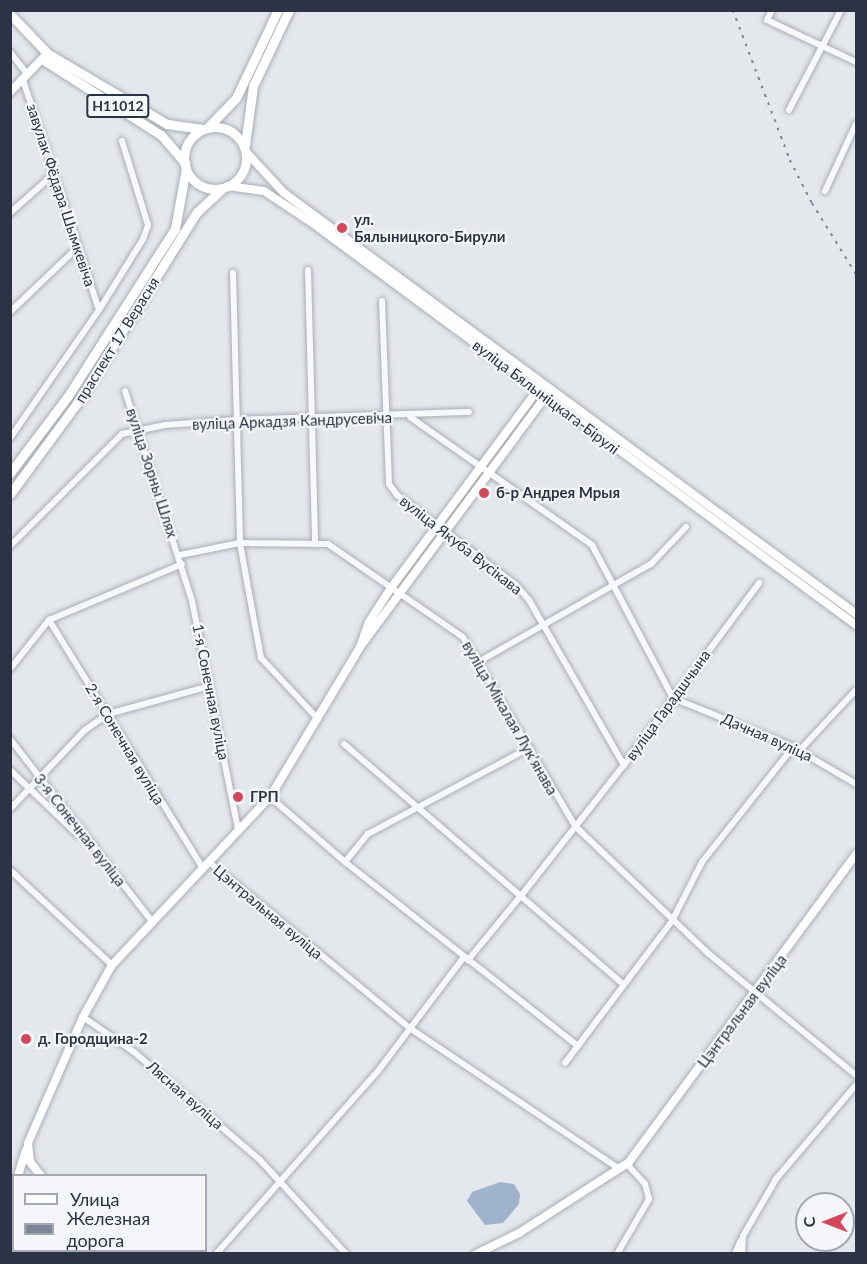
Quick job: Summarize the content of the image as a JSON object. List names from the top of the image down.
{
  "streets": {
    "main road": [
      "Н11012",
      "праспект 17 Верасня",
      "вуліца Бялыніцкага-Бірулі",
      "Цэнтральная вуліца"
    ],
    "street": [
      "завулак Фёдара Шымкевіча",
      "вуліца Аркадзя Кандрусевіча",
      "вуліца Зорны Шлях",
      "вуліца Якуба Вусікава",
      "1-я Сонечная вуліца",
      "вуліца Гарадшчына",
      "вуліца Мікалая Лукʼянава",
      "Дачная вуліца",
      "2-я Сонечная вуліца",
      "3-я Сонечная вуліца",
      "Лясная вуліца"
    ]
  },
  "crossings": [
    ["Н11012", "праспект 17 Верасня"],
    ["Н11012", "вуліца Бялыніцкага-Бірулі"],
    ["праспект 17 Верасня", "вуліца Бялыніцкага-Бірулі"],
    ["вуліца Аркадзя Кандрусевіча", "вуліца Зорны Шлях"],
    ["вуліца Аркадзя Кандрусевіча", "вуліца Якуба Вусікава"],
    ["вуліца Аркадзя Кандрусевіча", "вуліца Гарадшчына"],
    ["вуліца Аркадзя Кандрусевіча", "Дачная вуліца"],
    ["вуліца Зорны Шлях", "1-я Сонечная вуліца"],
    ["вуліца Зорны Шлях", "вуліца Мікалая Лукʼянава"],
    ["вуліца Якуба Вусікава", "вуліца Гарадшчына"],
    ["1-я Сонечная вуліца", "вуліца Мікалая Лукʼянава"],
    ["вуліца Гарадшчына", "вуліца Мікалая Лукʼянава"],
    ["вуліца Гарадшчына", "Дачная вуліца"],
    ["вуліца Мікалая Лукʼянава", "Цэнтральная вуліца"],
    ["2-я Сонечная вуліца", "Цэнтральная вуліца"]
  ],
  "places": [
    "ул. Бялыницкого-Бирули",
    "б-р Андрея Мрыя",
    "ГРП",
    "д. Городщина-2"
  ],
  "legend": ["Улица", "Железная дорога"],
  "north": "left"
}
